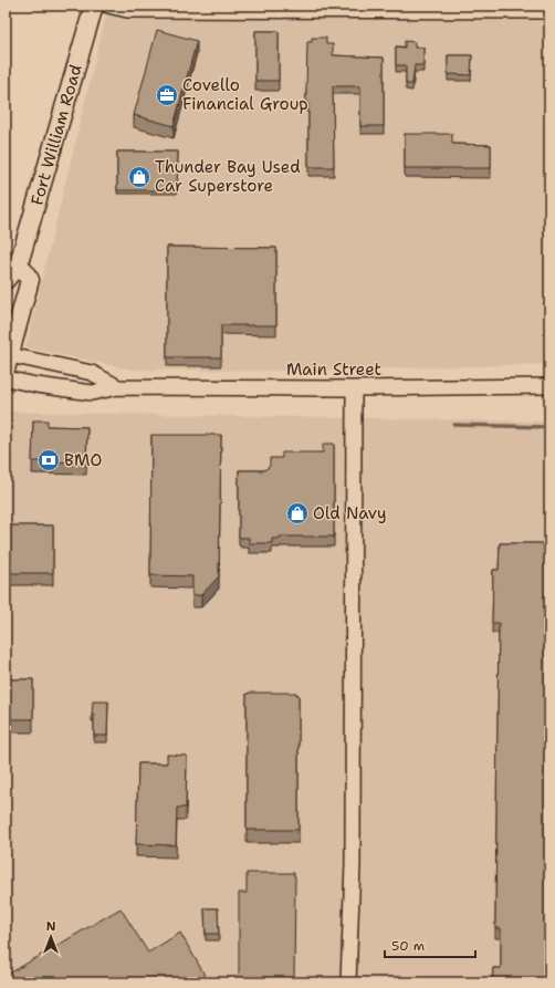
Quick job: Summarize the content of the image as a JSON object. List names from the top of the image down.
{
  "streets": {
    "main road": ["Fort William Road"],
    "street": ["Main Street"]
  },
  "places": {
    "office": ["Covello Financial Group"],
    "shop": ["Thunder Bay Used Car Superstore", "Old Navy"],
    "bank": ["BMO"]
  },
  "scale_bar": "50 m",
  "north": "top"
}
